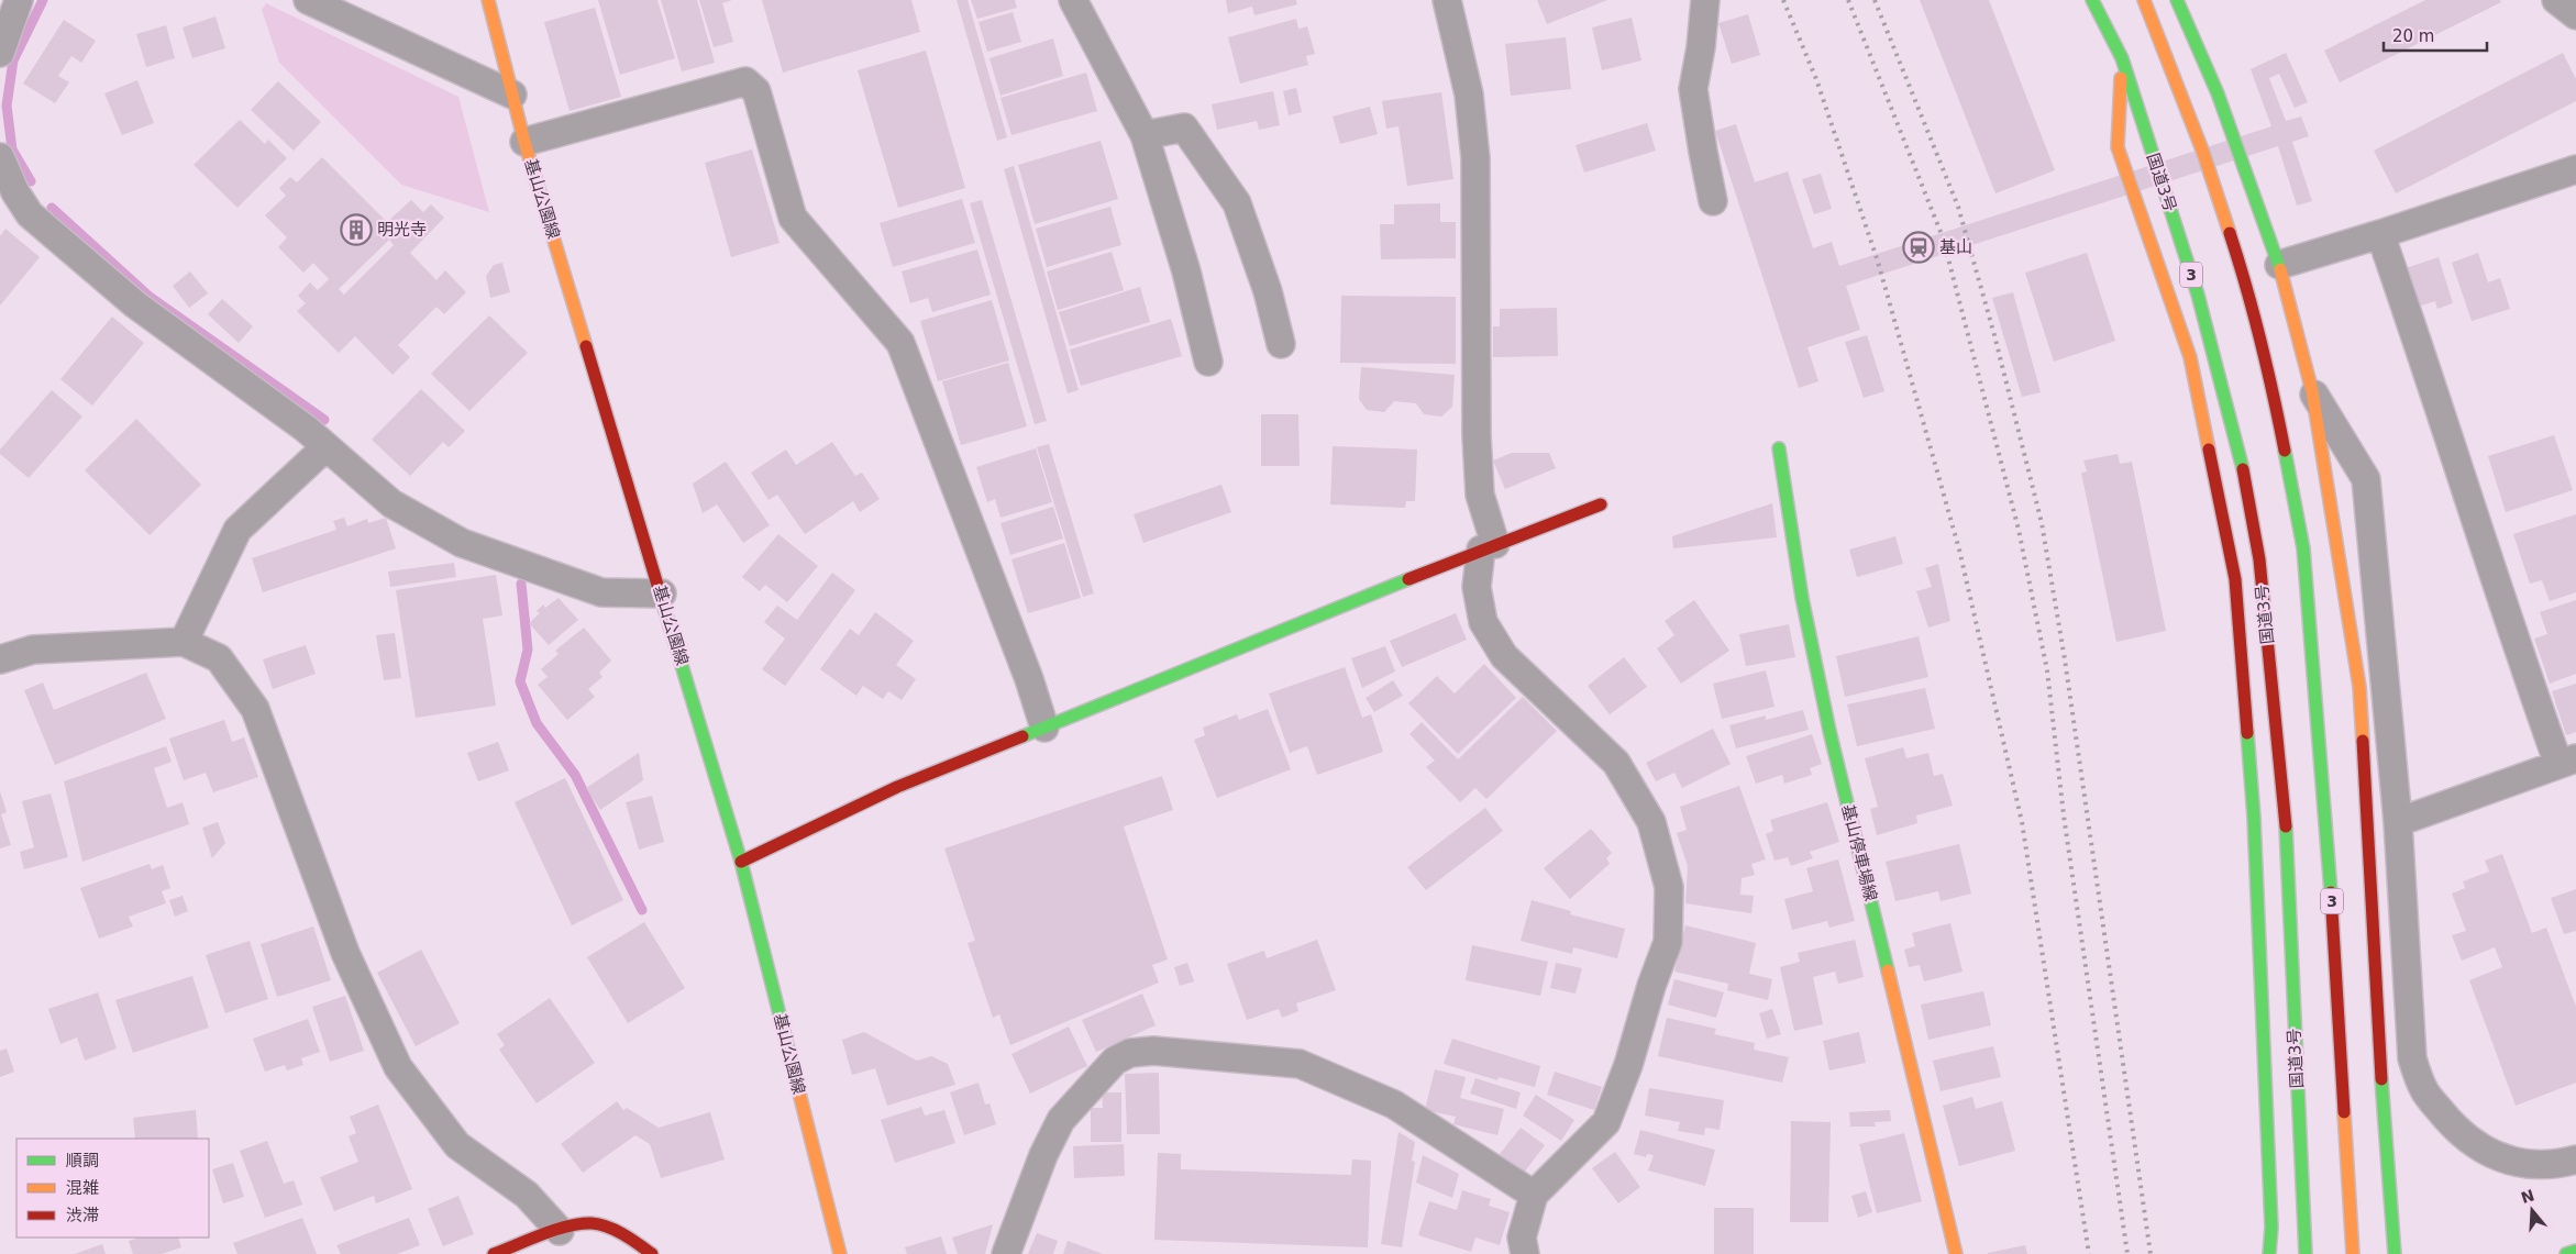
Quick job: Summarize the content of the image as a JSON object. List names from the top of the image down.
{
  "streets": {
    "main road": [
      "国道3号",
      "基山公園線",
      "3",
      "基山停車場線"
    ]
  },
  "places": {
    "building": ["明光寺"],
    "station": ["基山"]
  },
  "legend": ["順調", "混雑", "渋滞"],
  "scale_bar": "20 m",
  "north": "top"
}
